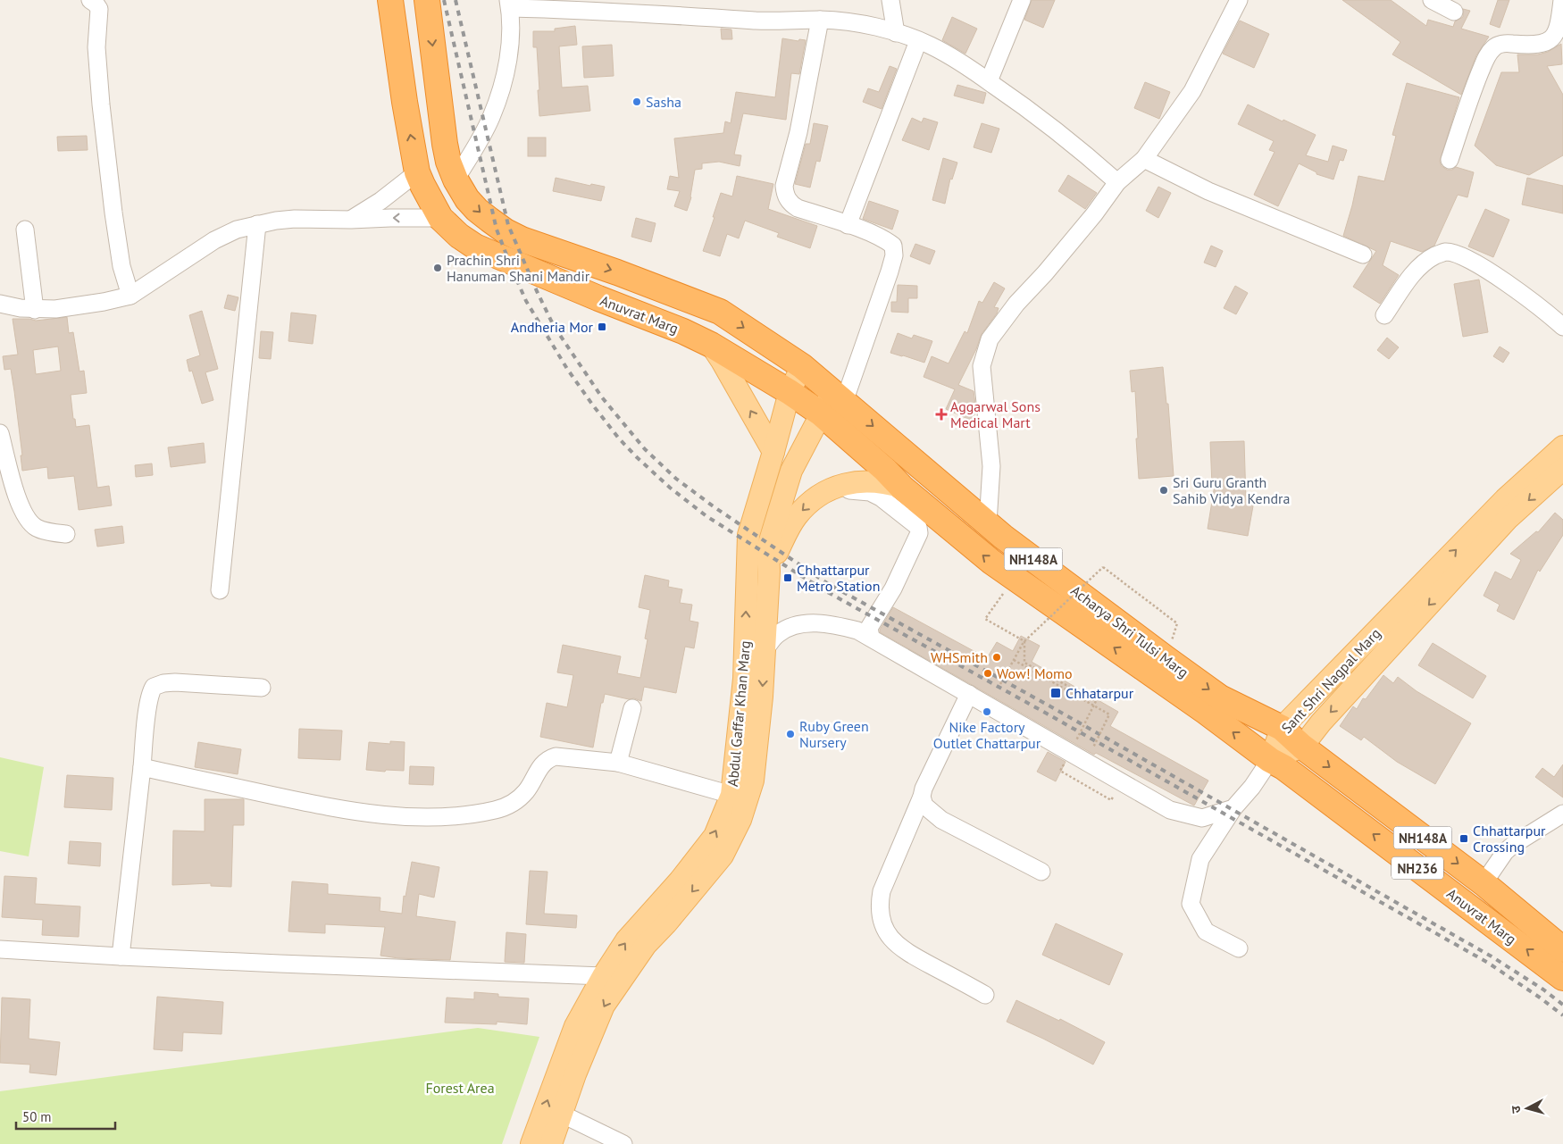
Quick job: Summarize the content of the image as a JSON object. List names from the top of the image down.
{
  "streets": {
    "highway": [
      "Anuvrat Marg",
      "NH148A",
      "Acharya Shri Tulsi Marg",
      "NH236"
    ],
    "main road": ["Sant Shri Nagpal Marg", "Abdul Gaffar Khan Marg"]
  },
  "crossings": [
    ["Anuvrat Marg", "Acharya Shri Tulsi Marg"],
    ["Anuvrat Marg", "Sant Shri Nagpal Marg"],
    ["Anuvrat Marg", "Abdul Gaffar Khan Marg"],
    ["NH148A", "Acharya Shri Tulsi Marg"],
    ["NH148A", "Sant Shri Nagpal Marg"],
    ["NH148A", "Abdul Gaffar Khan Marg"],
    ["Acharya Shri Tulsi Marg", "Sant Shri Nagpal Marg"],
    ["Acharya Shri Tulsi Marg", "Abdul Gaffar Khan Marg"]
  ],
  "parks": ["Forest Area"],
  "places": {
    "other": [
      "Sasha",
      "Prachin Shri Hanuman Shani Mandir",
      "Sri Guru Granth Sahib Vidya Kendra",
      "WHSmith",
      "Wow! Momo",
      "Nike Factory Outlet Chattarpur",
      "Ruby Green Nursery"
    ],
    "transit": [
      "Andheria Mor",
      "Chhattarpur Metro Station",
      "Chhatarpur",
      "Chhattarpur Crossing"
    ],
    "health": ["Aggarwal Sons Medical Mart"]
  },
  "scale_bar": "50 m",
  "north": "left"
}
